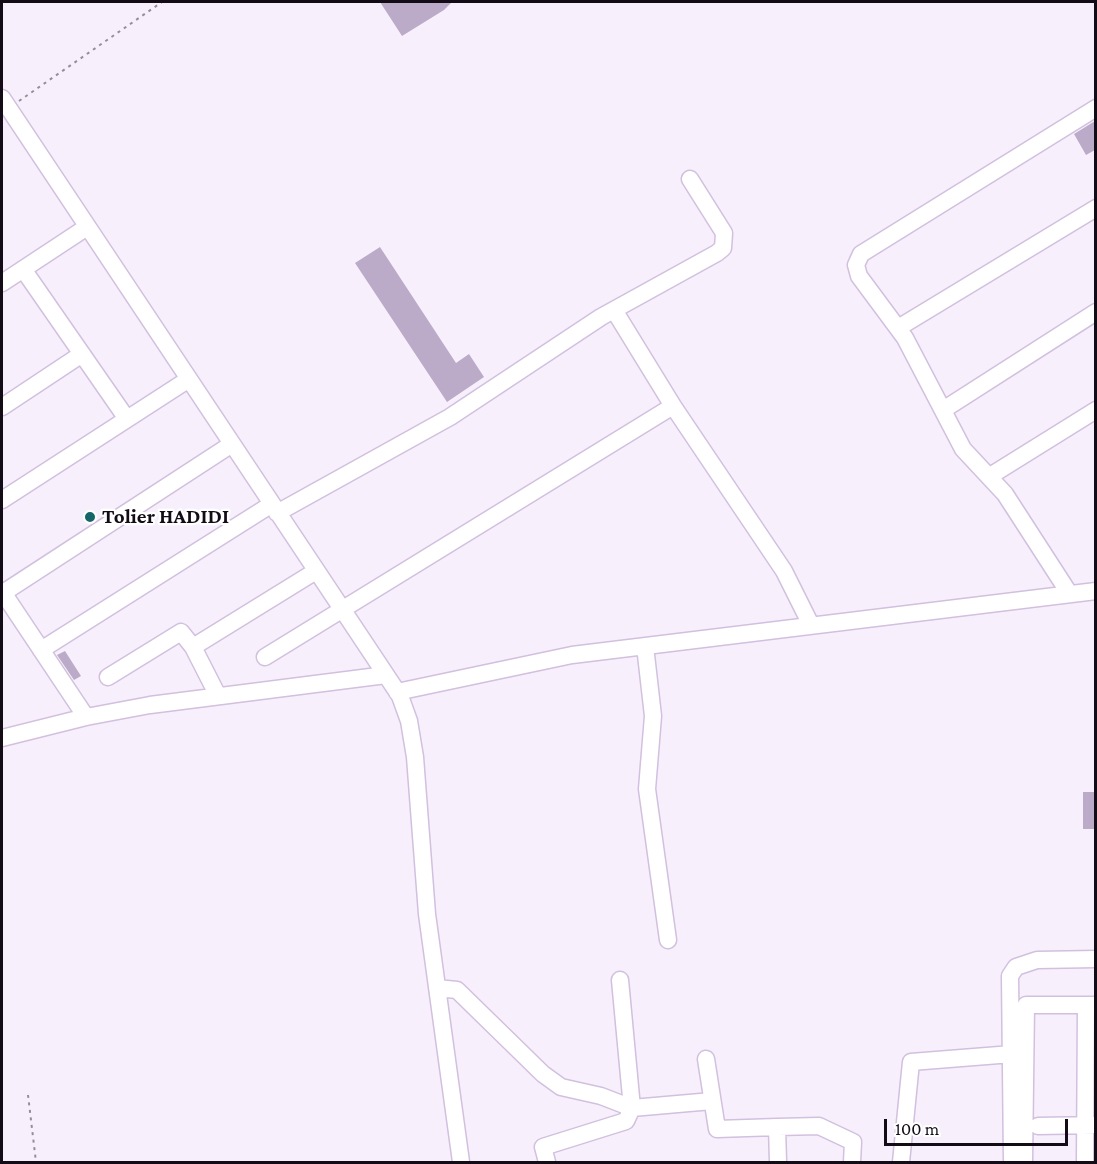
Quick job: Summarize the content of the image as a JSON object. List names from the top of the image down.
{
  "places": ["Tolier HADIDI"],
  "scale_bar": "100 m"
}
